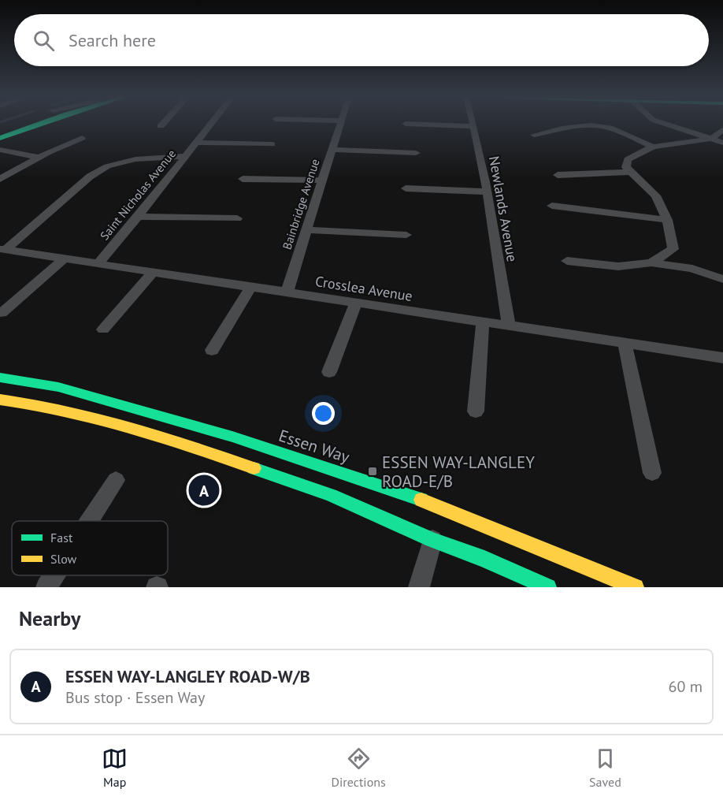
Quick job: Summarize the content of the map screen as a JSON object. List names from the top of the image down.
{
  "streets": {
    "main road": ["Essen Way"],
    "street": [
      "Saint Nicholas Avenue",
      "Bainbridge Avenue",
      "Newlands Avenue",
      "Crosslea Avenue"
    ]
  },
  "crossings": [
    ["Saint Nicholas Avenue", "Crosslea Avenue"],
    ["Bainbridge Avenue", "Crosslea Avenue"],
    ["Newlands Avenue", "Crosslea Avenue"]
  ],
  "places": {
    "transit": ["ESSEN WAY-LANGLEY ROAD-E/B"]
  },
  "legend": ["Fast", "Slow"],
  "page": {
    "search": "Search here",
    "pins": "A",
    "heading": "Nearby",
    "list": [
      {
        "mark": "A",
        "name": "ESSEN WAY-LANGLEY ROAD-W/B",
        "note": "Bus stop · Essen Way",
        "value": "60 m"
      }
    ],
    "nav": ["Map", "Directions", "Saved"]
  }
}
